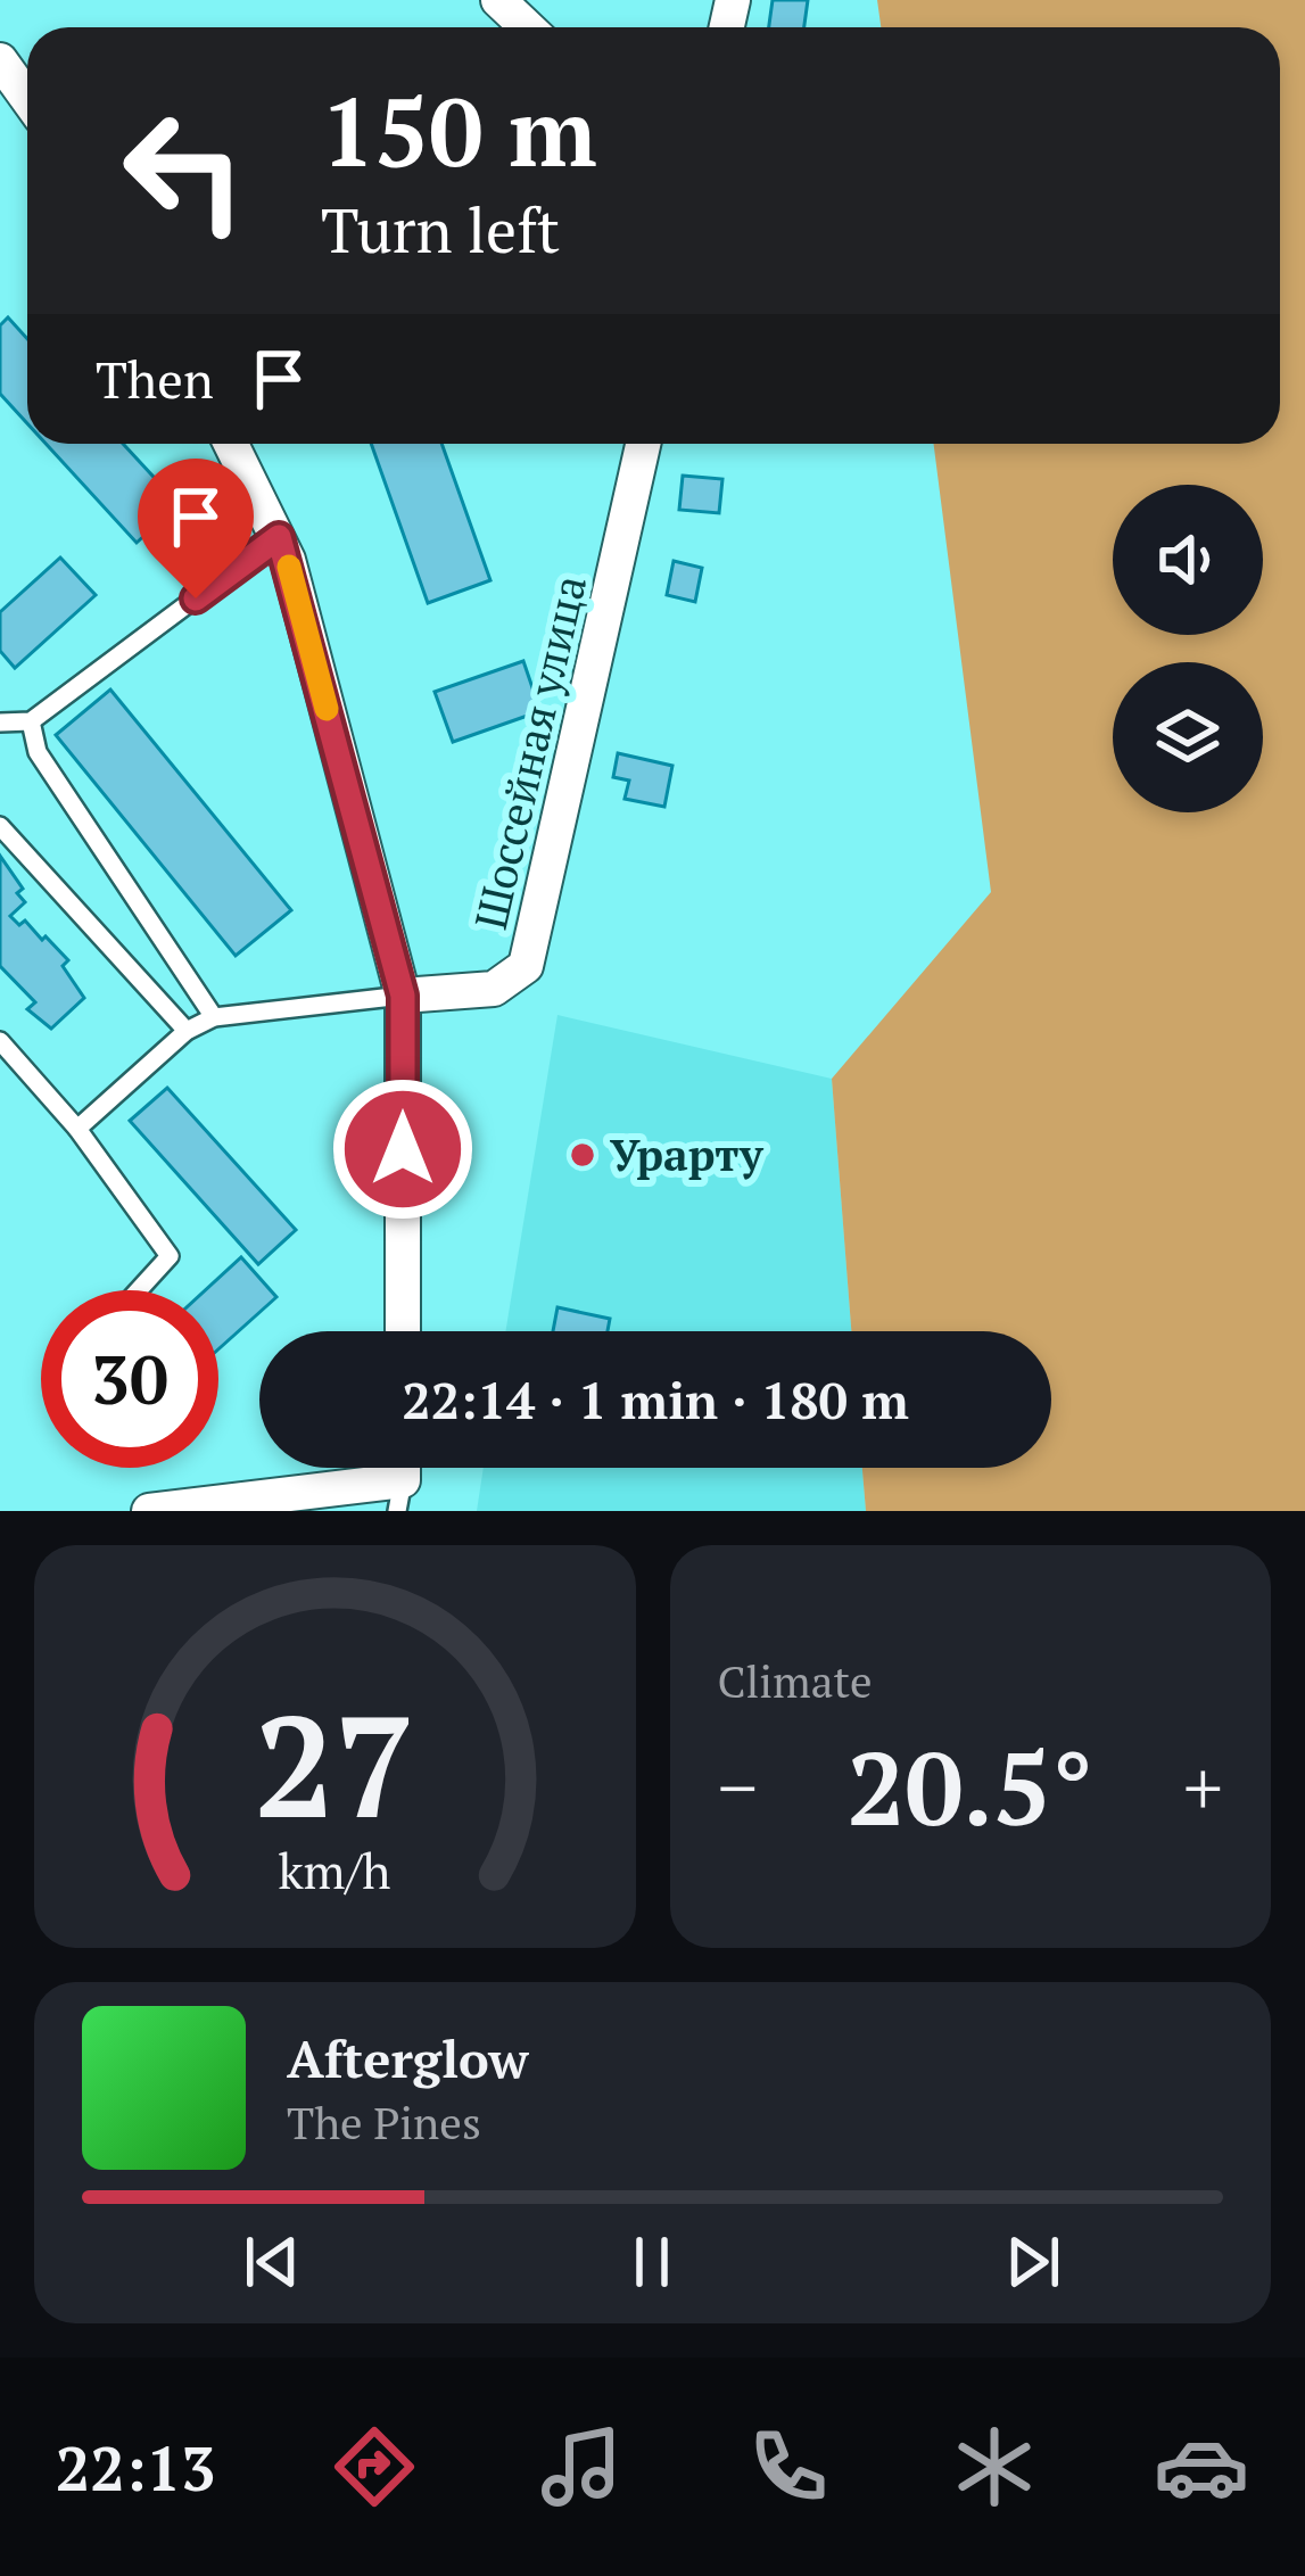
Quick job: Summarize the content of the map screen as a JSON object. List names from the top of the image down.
{
  "streets": {
    "street": ["Шоссейная улица"]
  },
  "places": ["Урарту"],
  "page": {
    "turn": ["150 m", "Turn left"],
    "then": "Then",
    "limit": "30",
    "trip": "22:14 · 1 min · 180 m",
    "tile": "Climate",
    "heat": ["−", "20.5°", "+"],
    "song": ["Afterglow", "The Pines"],
    "tabs": "22:13",
    "gauge": ["27", "km/h"]
  }
}
